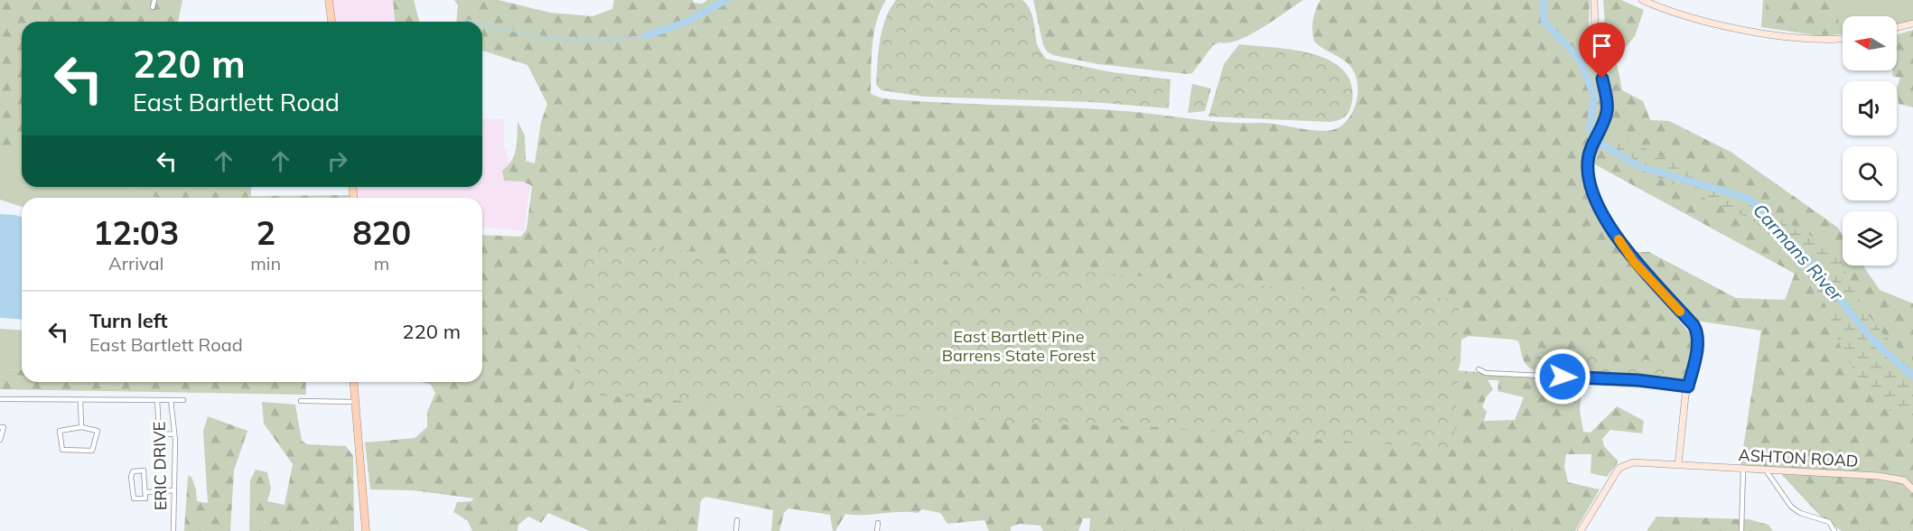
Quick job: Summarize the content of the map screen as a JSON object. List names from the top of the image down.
{
  "streets": {
    "street": ["ASHTON ROAD", "ERIC DRIVE"]
  },
  "water": ["Carmans River"],
  "parks": ["East Bartlett Pine Barrens State Forest"],
  "north": "left",
  "page": {
    "turn": ["220 m", "East Bartlett Road"],
    "eta": [
      "12:03",
      "Arrival",
      "2",
      "min",
      "820",
      "m"
    ],
    "list": [
      {
        "name": "Turn left",
        "note": "East Bartlett Road",
        "value": "220 m"
      }
    ]
  }
}
